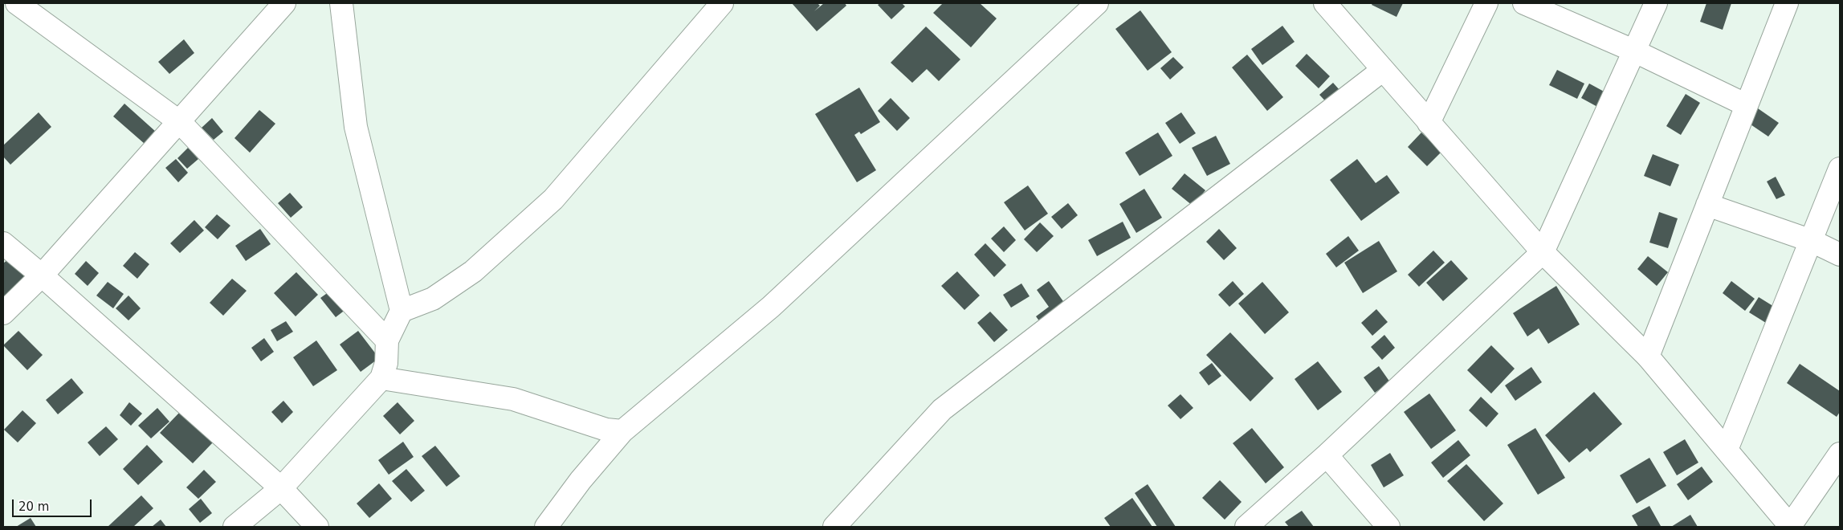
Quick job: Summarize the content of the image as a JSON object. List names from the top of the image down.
{
  "scale_bar": "20 m"
}
